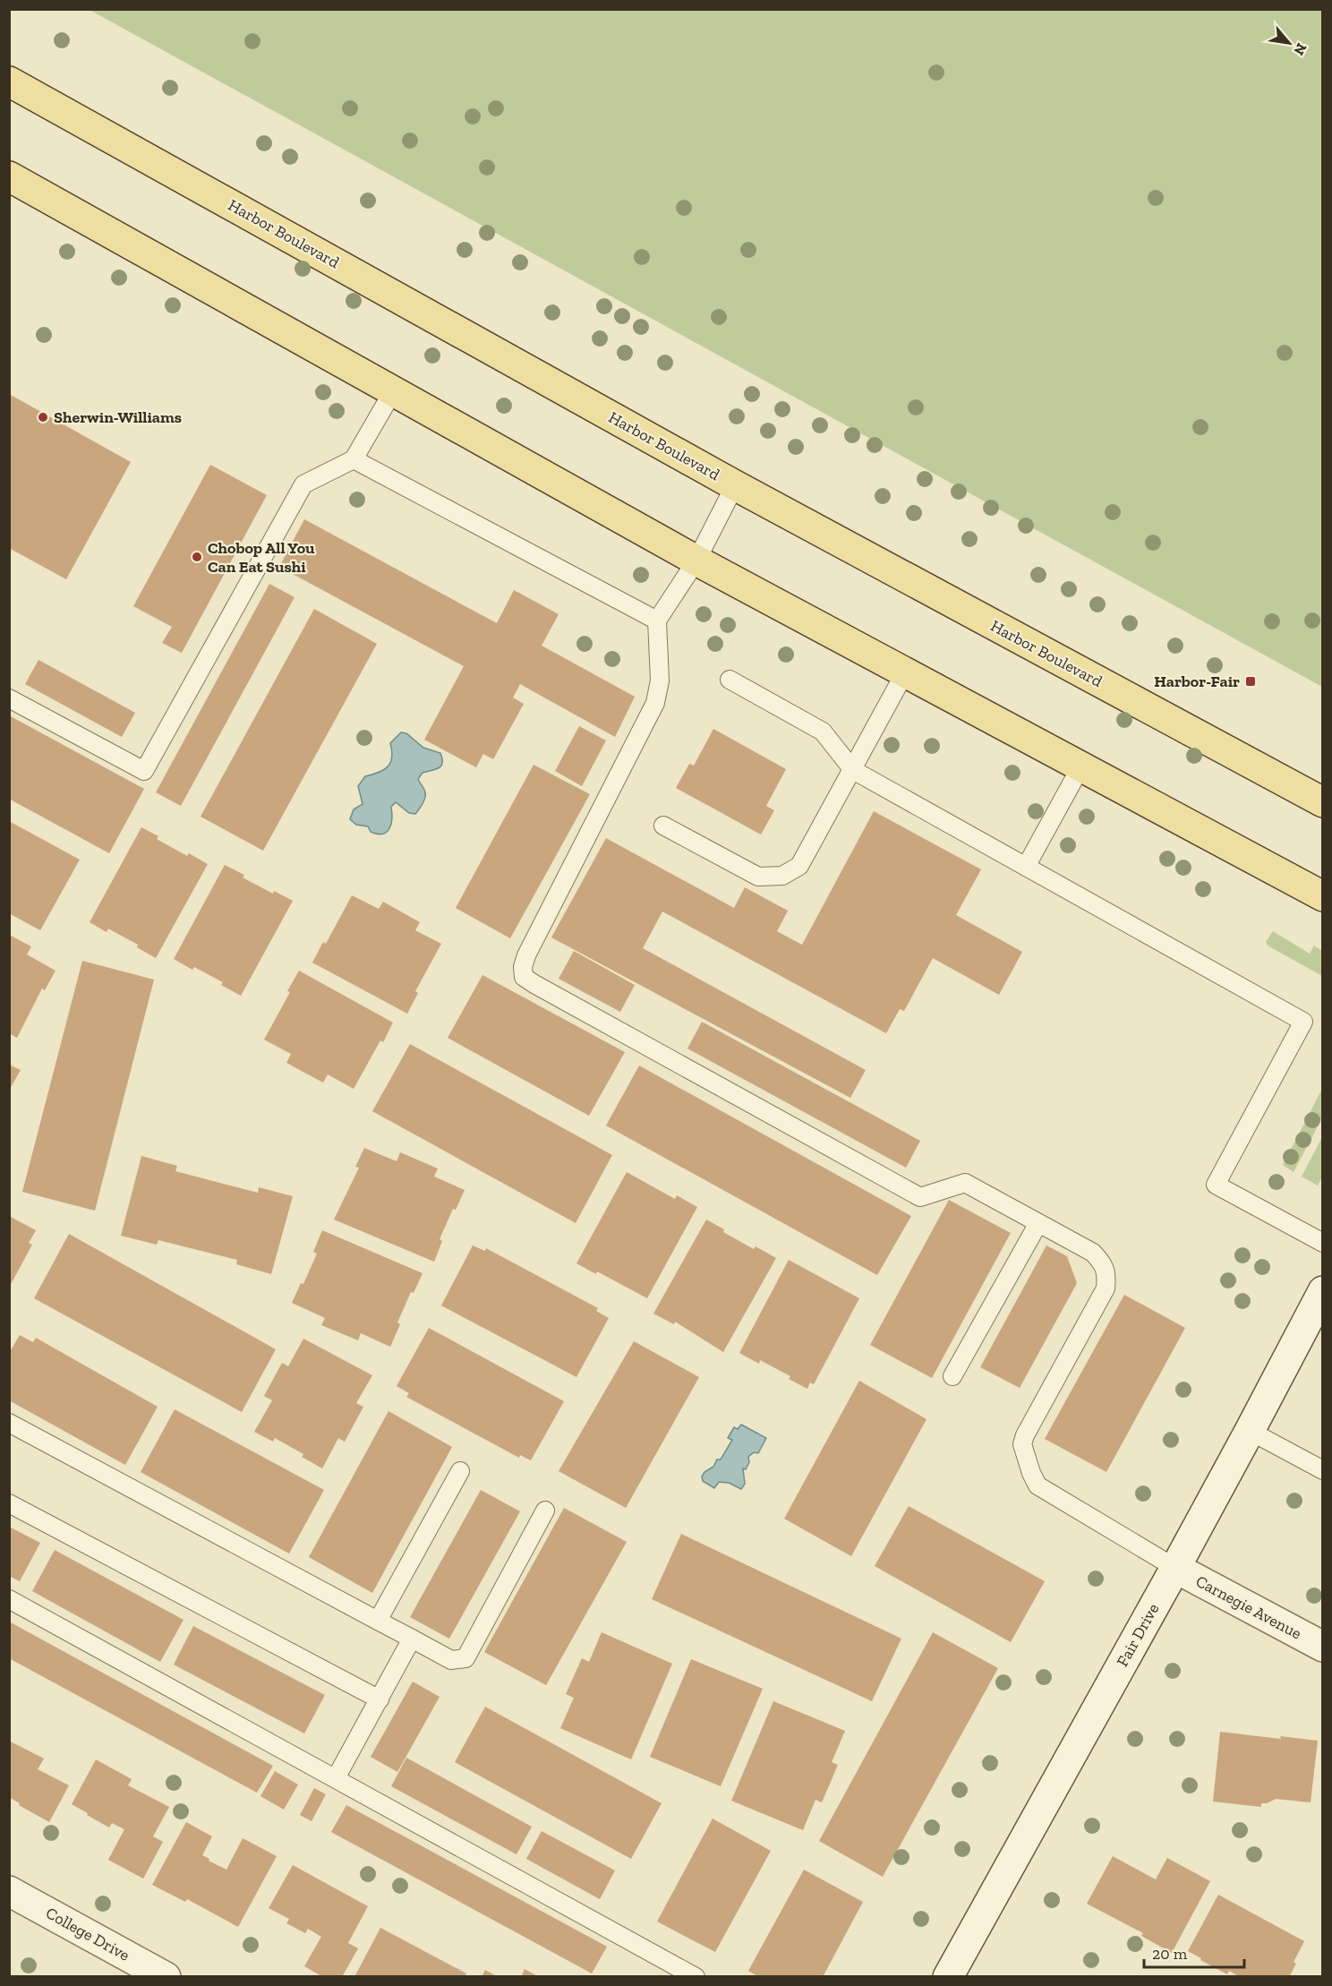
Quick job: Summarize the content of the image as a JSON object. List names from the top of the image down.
{
  "streets": {
    "main road": [
      "Harbor Boulevard",
      "Carnegie Avenue",
      "Fair Drive",
      "College Drive"
    ]
  },
  "crossings": [
    ["Carnegie Avenue", "Fair Drive"]
  ],
  "places": {
    "other": ["Sherwin-Williams", "Chobop All You Can Eat Sushi"],
    "transit": ["Harbor-Fair"]
  },
  "scale_bar": "20 m",
  "north": "bottom right"
}
